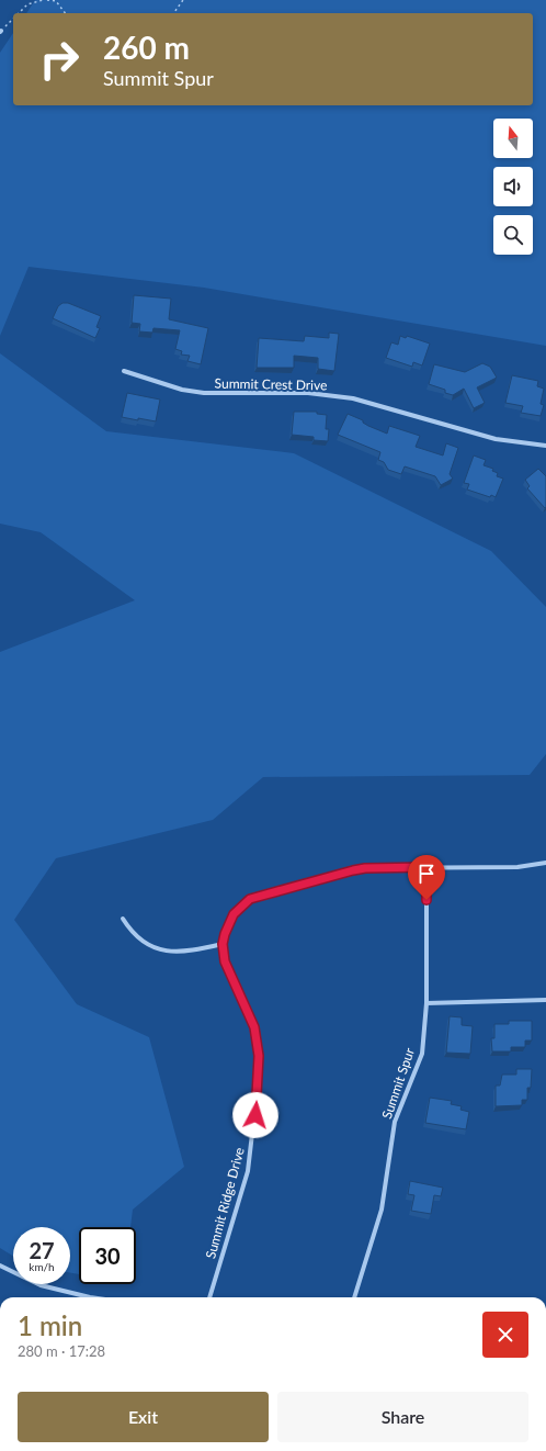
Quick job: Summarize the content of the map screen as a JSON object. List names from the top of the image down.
{
  "streets": {
    "street": ["Summit Crest Drive", "Summit Spur", "Summit Ridge Drive"]
  },
  "crossings": [
    ["Summit Spur", "Summit Ridge Drive"]
  ],
  "north": "top",
  "page": {
    "turn": ["260 m", "Summit Spur"],
    "speed": "27 km/h",
    "limit": "30",
    "heading": ["1 min", "280 m · 17:28"],
    "buttons": ["Exit", "Share"]
  }
}
